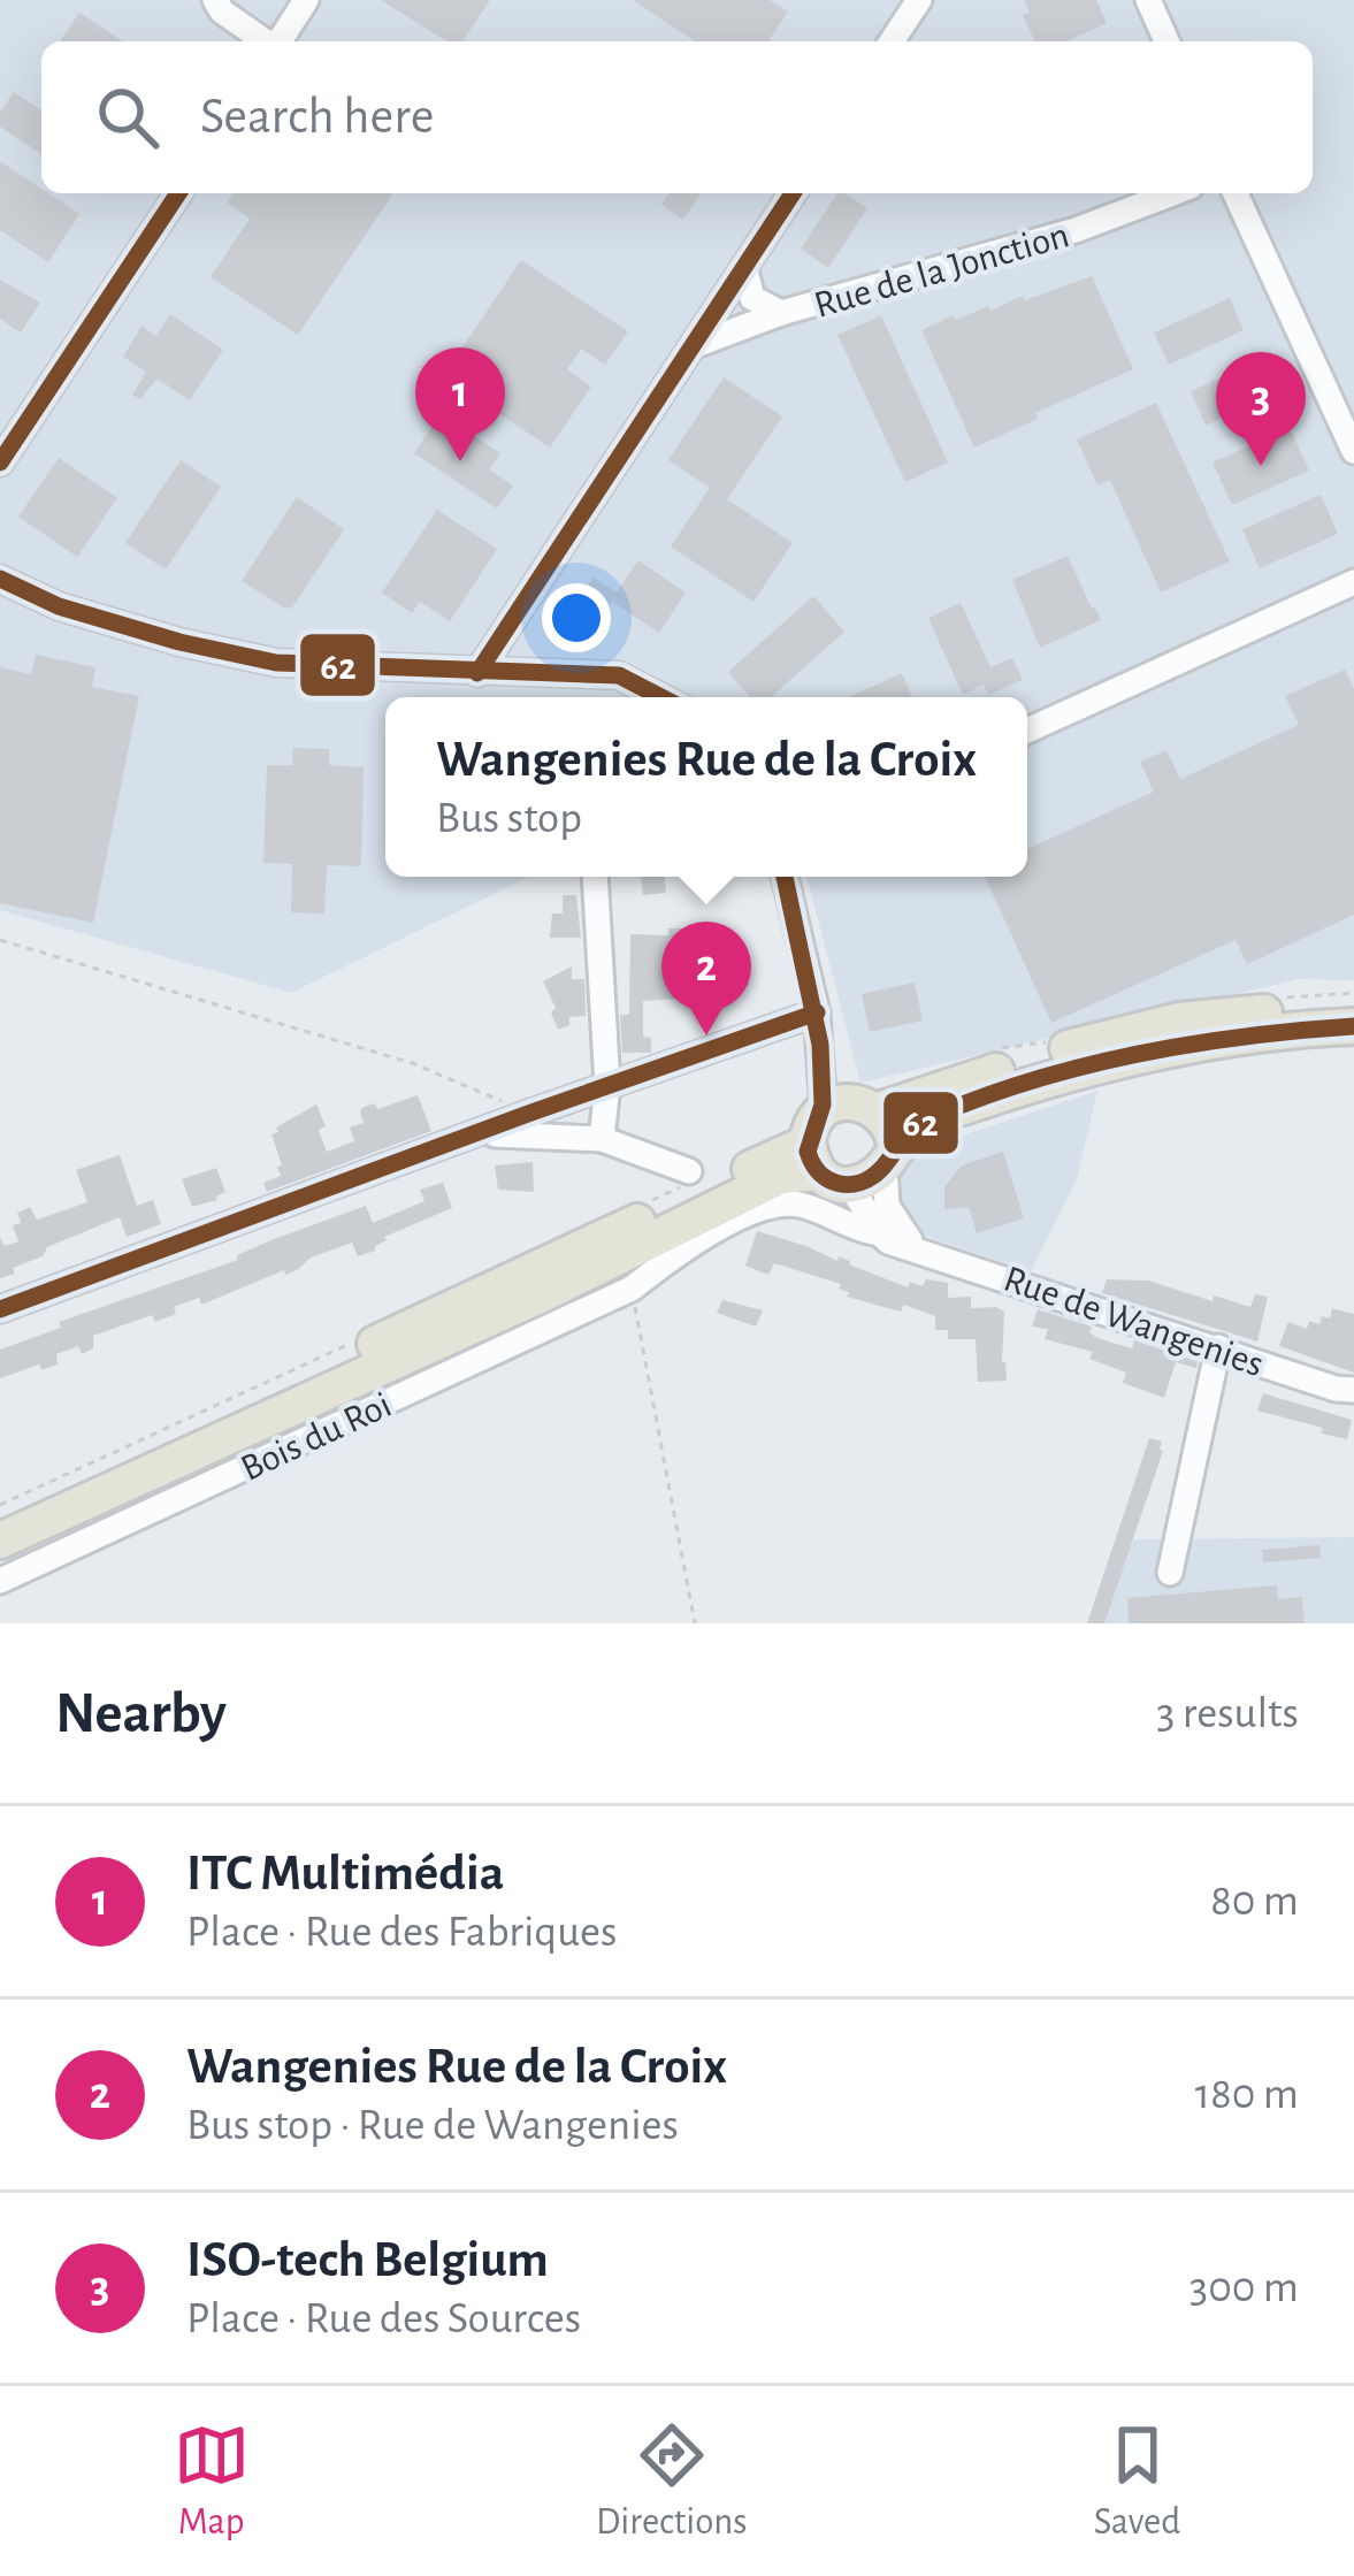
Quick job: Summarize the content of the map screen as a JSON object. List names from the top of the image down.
{
  "streets": {
    "street": ["Rue de la Jonction", "Rue de Wangenies", "Bois du Roi"]
  },
  "crossings": [
    ["Rue de Wangenies", "Bois du Roi"]
  ],
  "lines": ["transit line 62"],
  "page": {
    "search": "Search here",
    "pins": ["1", "3", "2"],
    "popup": ["Wangenies Rue de la Croix", "Bus stop"],
    "heading": ["Nearby", "3 results"],
    "list": [
      {
        "mark": "1",
        "name": "ITC Multimédia",
        "note": "Place · Rue des Fabriques",
        "value": "80 m"
      },
      {
        "mark": "2",
        "name": "Wangenies Rue de la Croix",
        "note": "Bus stop · Rue de Wangenies",
        "value": "180 m"
      },
      {
        "mark": "3",
        "name": "ISO-tech Belgium",
        "note": "Place · Rue des Sources",
        "value": "300 m"
      }
    ],
    "nav": ["Map", "Directions", "Saved"]
  }
}
